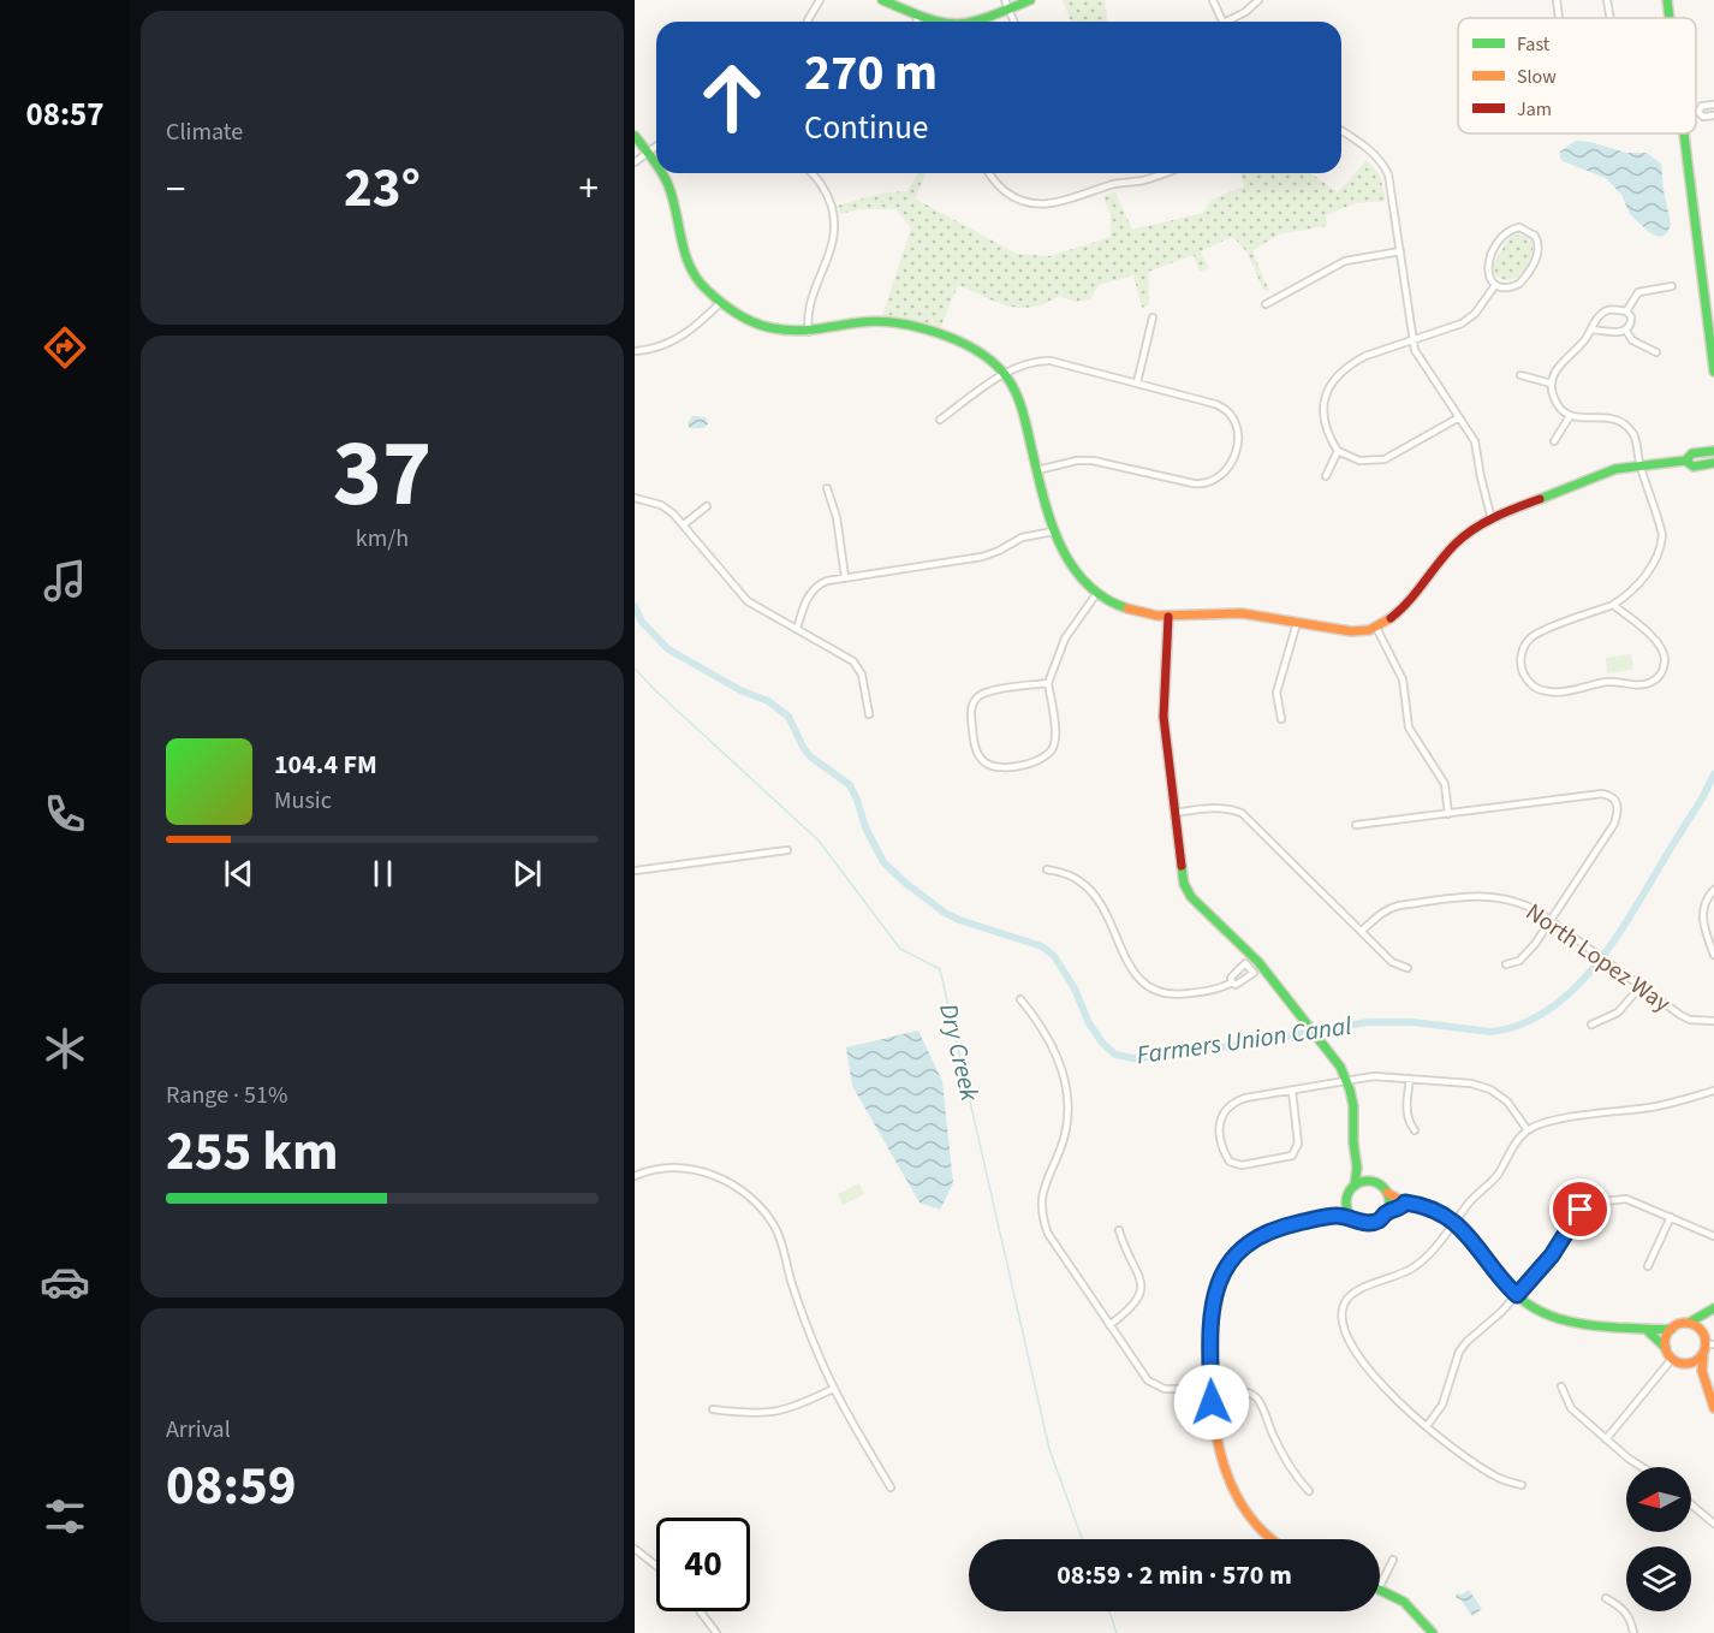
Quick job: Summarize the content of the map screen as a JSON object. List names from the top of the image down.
{
  "streets": {
    "street": ["North Lopez Way"]
  },
  "water": ["Farmers Union Canal", "Dry Creek"],
  "legend": ["Fast", "Slow", "Jam"],
  "north": "left",
  "page": {
    "tabs": "08:57",
    "tile": [
      "Climate",
      ["37", "km/h"],
      ["Range · 51%", "255 km"],
      ["Arrival", "08:59"]
    ],
    "turn": ["270 m", "Continue"],
    "heat": ["−", "23°", "+"],
    "song": ["104.4 FM", "Music"],
    "limit": "40",
    "trip": "08:59 · 2 min · 570 m"
  }
}
